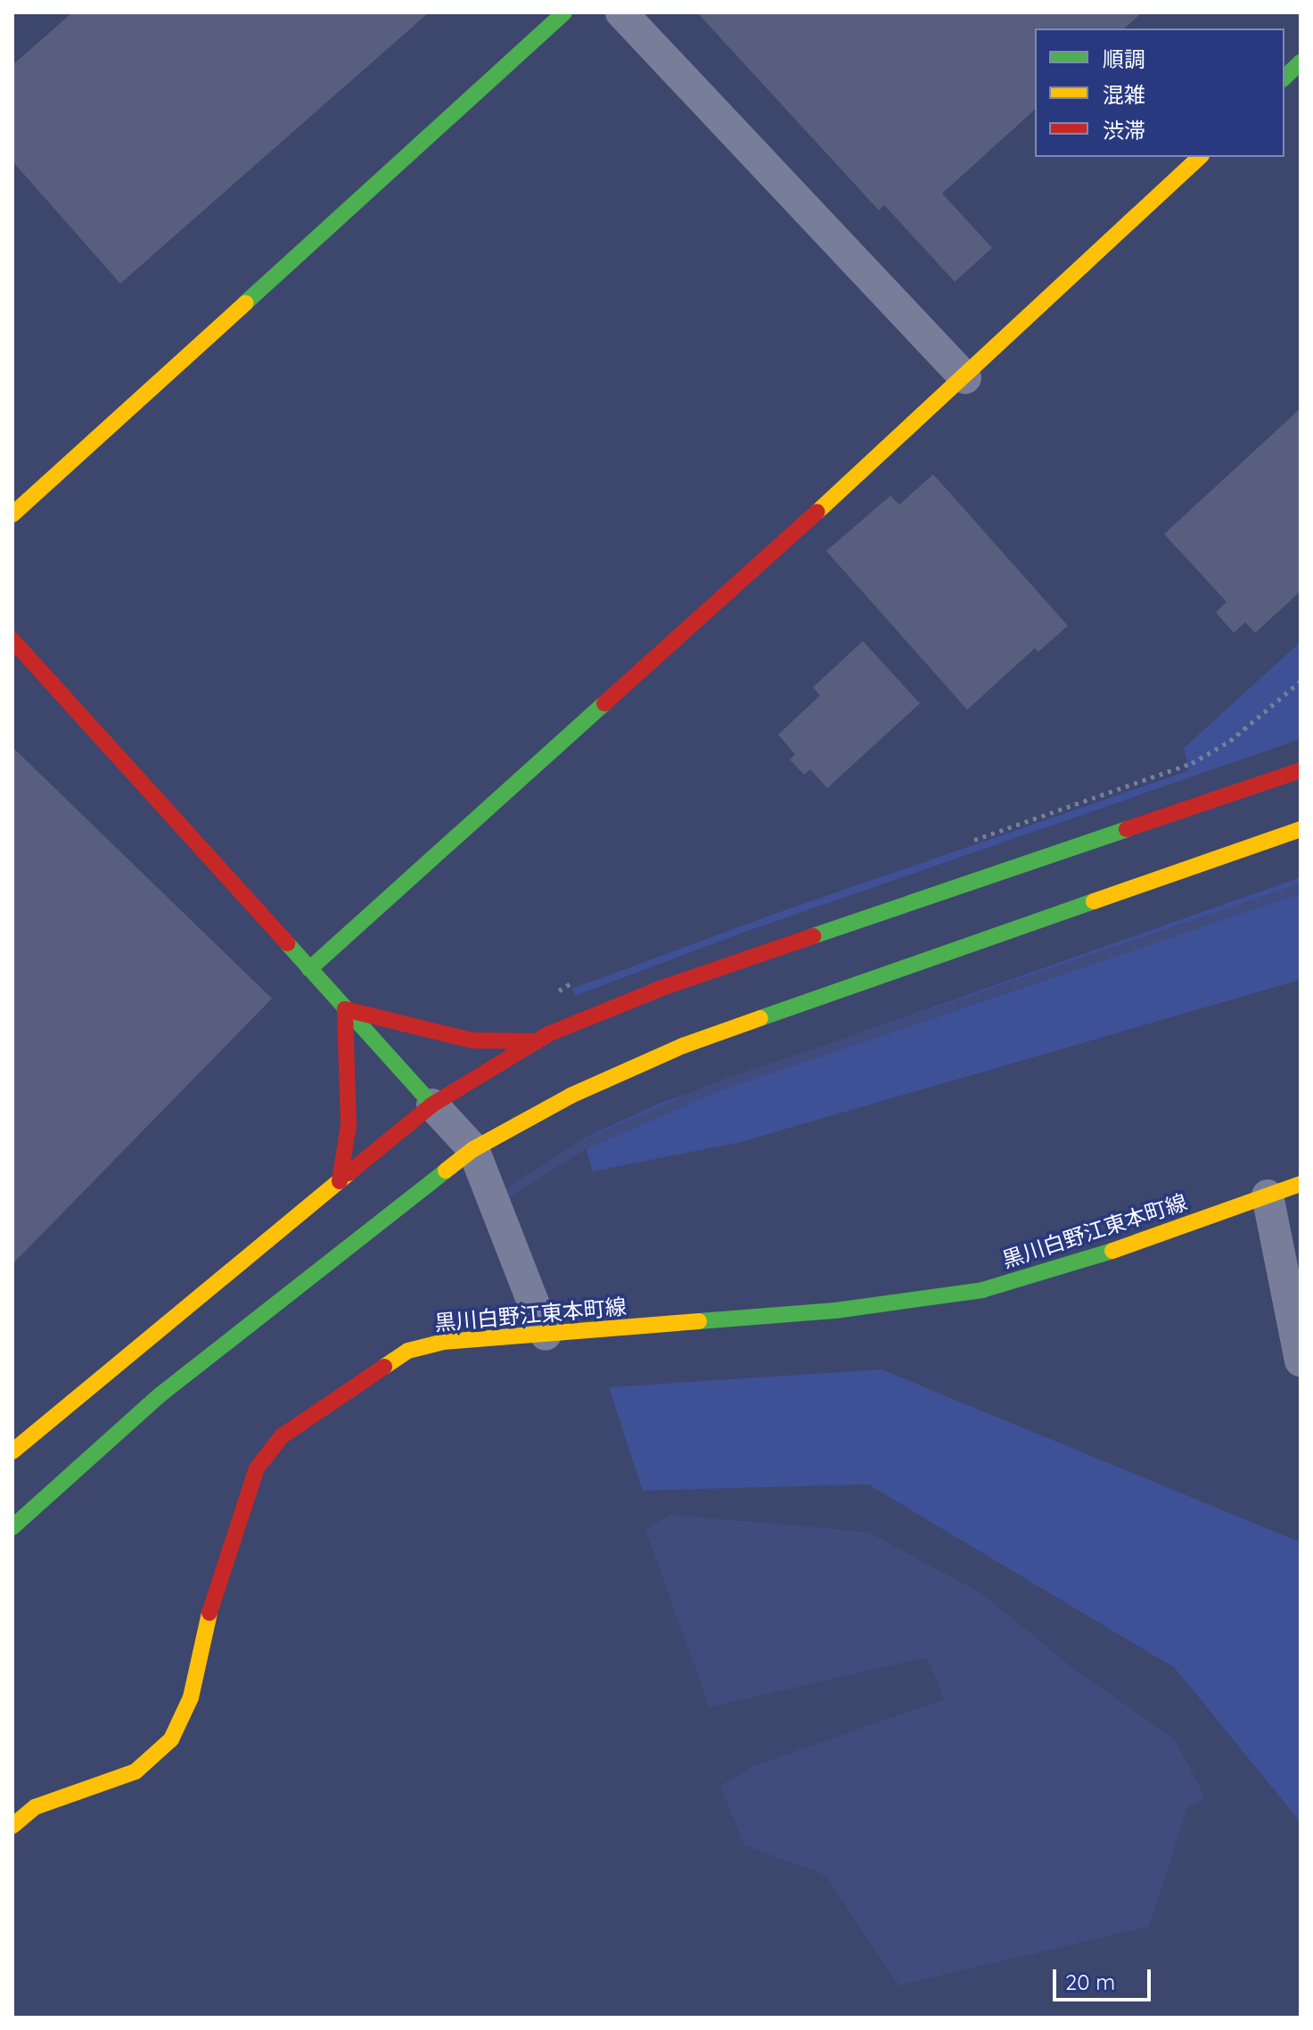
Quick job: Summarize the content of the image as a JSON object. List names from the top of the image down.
{
  "streets": {
    "main road": ["黒川白野江東本町線"]
  },
  "legend": ["順調", "混雑", "渋滞"],
  "scale_bar": "20 m"
}
